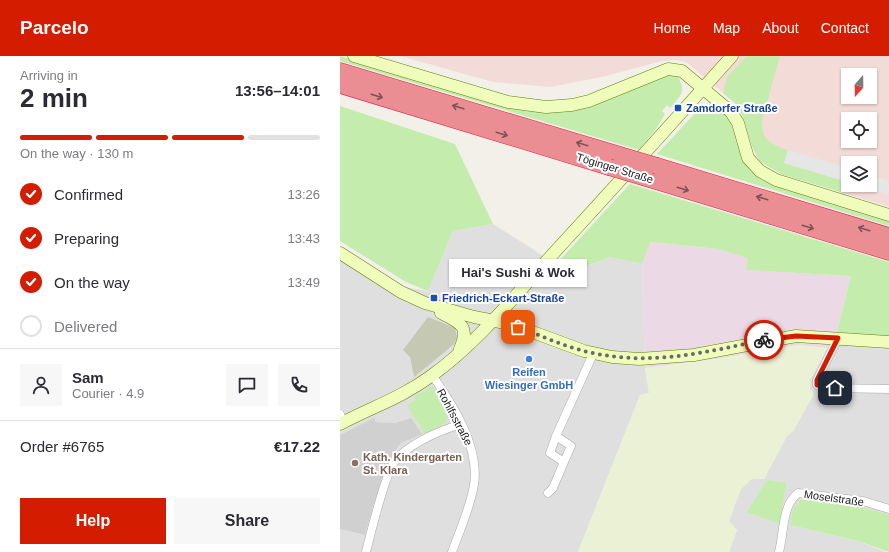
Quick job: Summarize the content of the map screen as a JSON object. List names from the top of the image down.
{
  "streets": {
    "highway": ["Töginger Straße"],
    "street": ["Rohlfsstraße", "Moselstraße"]
  },
  "places": {
    "transit": ["Zamdorfer Straße", "Friedrich-Eckart-Straße"],
    "other": ["Hai's Sushi & Wok", "Reifen Wiesinger GmbH", "Kath. Kindergarten St. Klara"]
  },
  "north": "bottom",
  "page": {
    "header": "Parcelo",
    "nav": [
      "Home",
      "Map",
      "About",
      "Contact"
    ],
    "heading": ["2 min", "Arriving in", "13:56–14:01"],
    "panel": [
      "Sam",
      "Courier · 4.9",
      "Order #6765",
      "€17.22"
    ],
    "bar": "On the way · 130 m",
    "list": [
      ["Confirmed", "13:26"],
      ["Preparing", "13:43"],
      ["On the way", "13:49"],
      "Delivered"
    ],
    "bubble": "Hai's Sushi & Wok",
    "buttons": ["Help", "Share"]
  }
}
